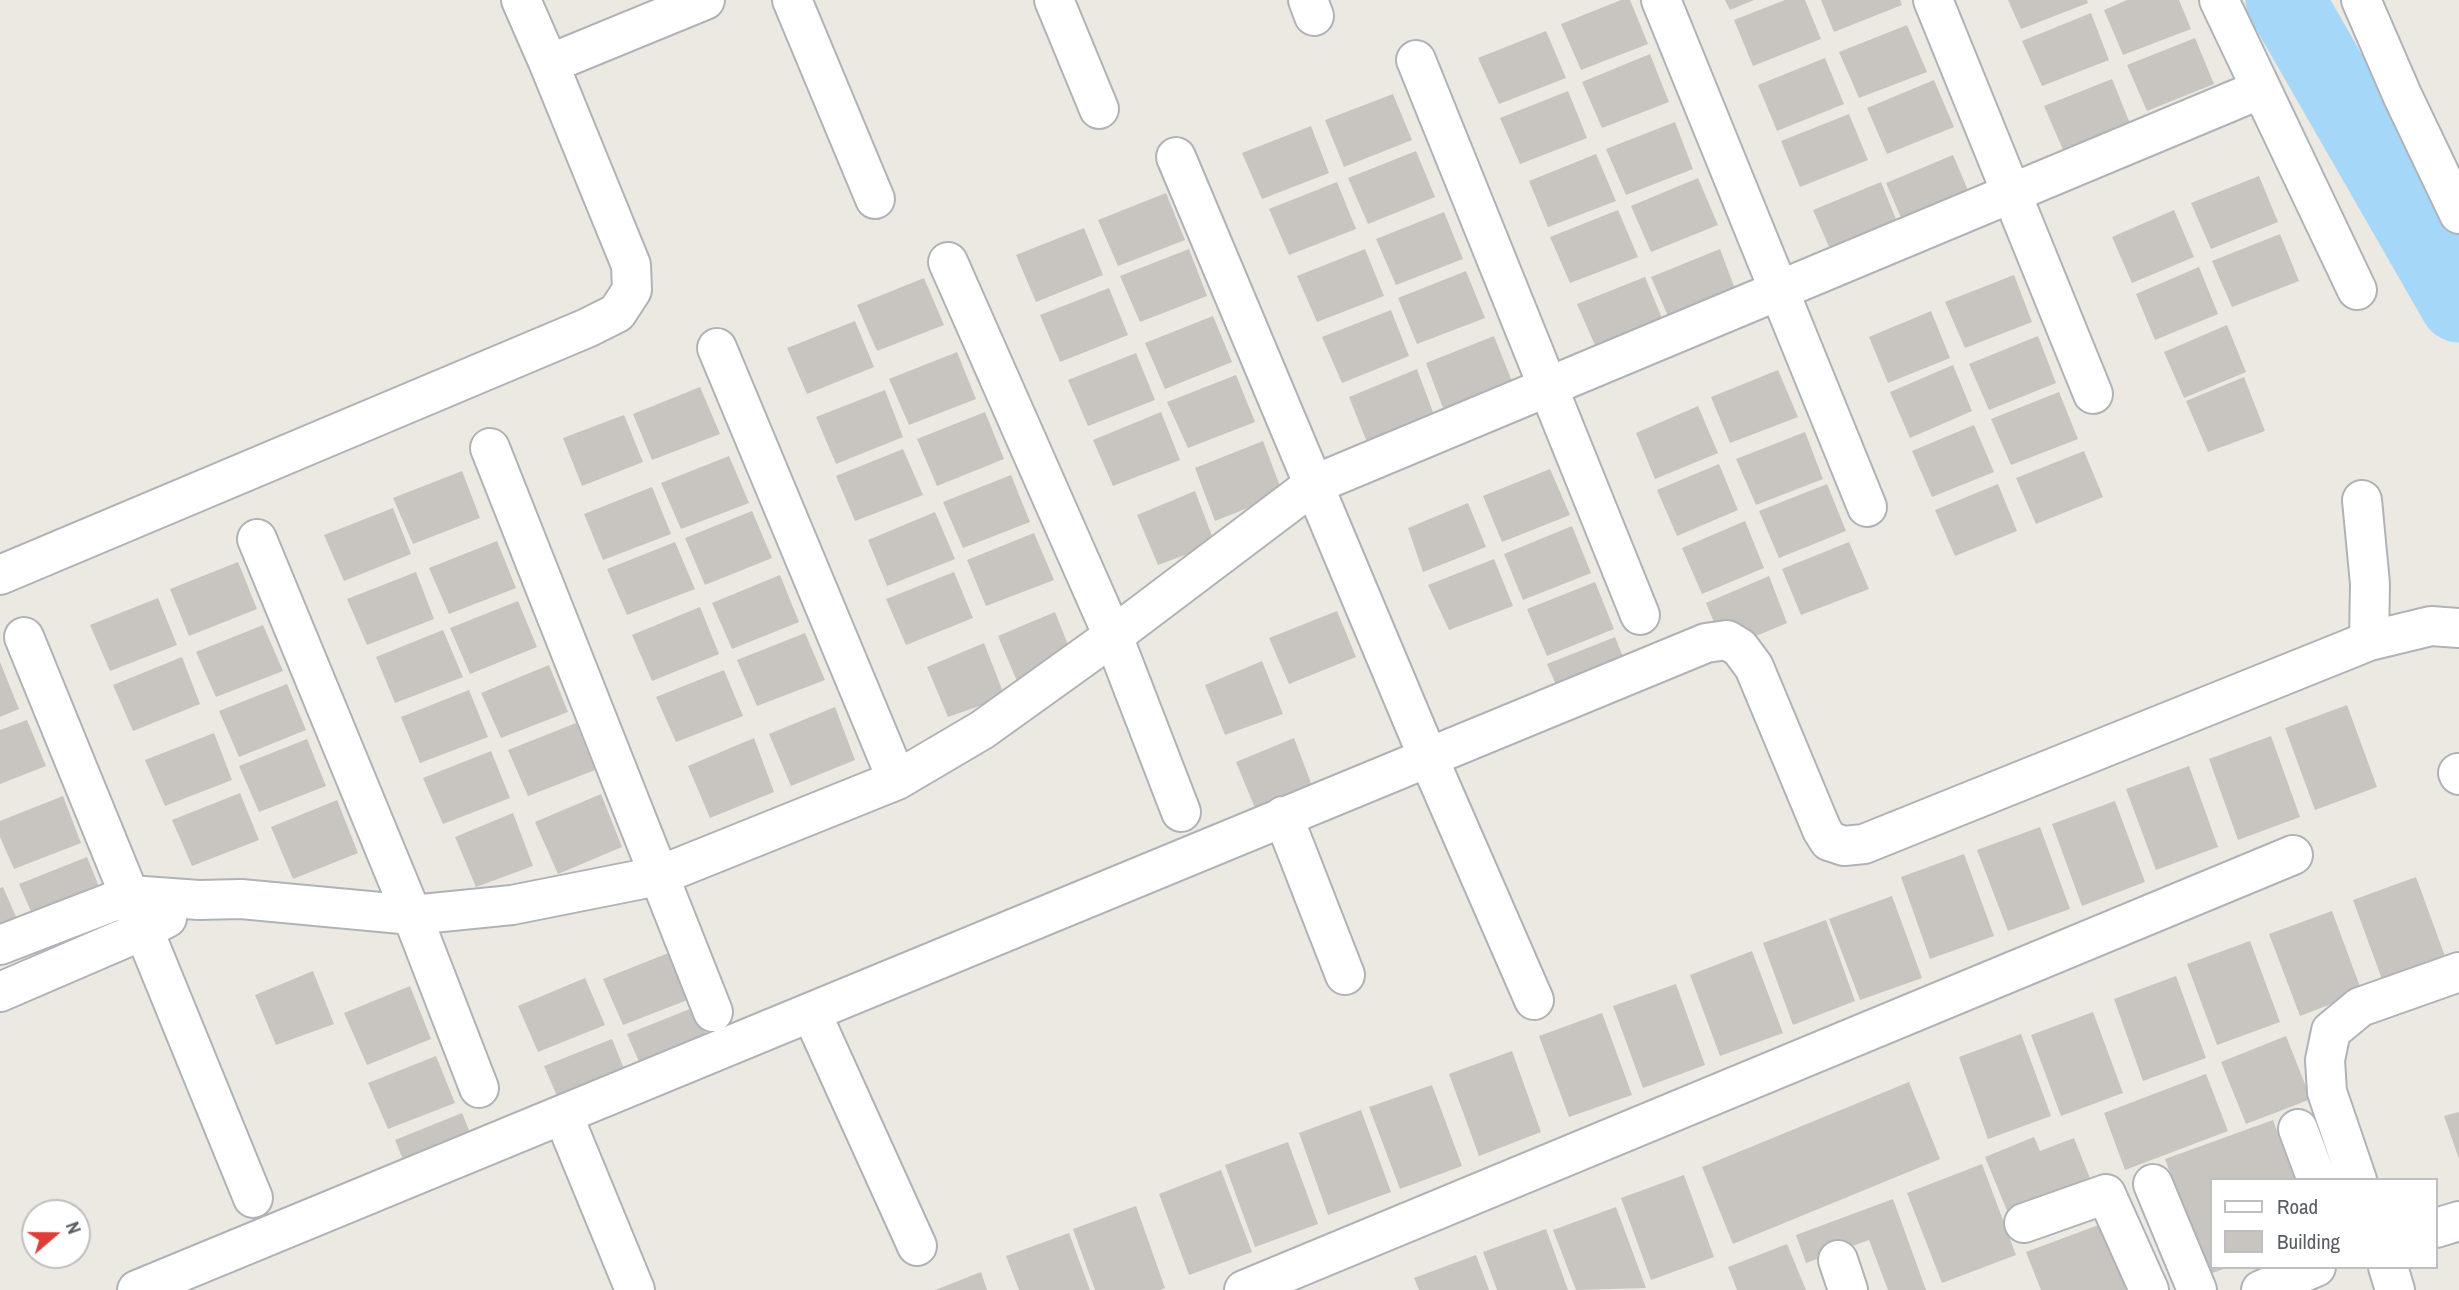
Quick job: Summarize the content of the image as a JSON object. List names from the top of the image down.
{
  "legend": ["Road", "Building"],
  "north": "right"
}
